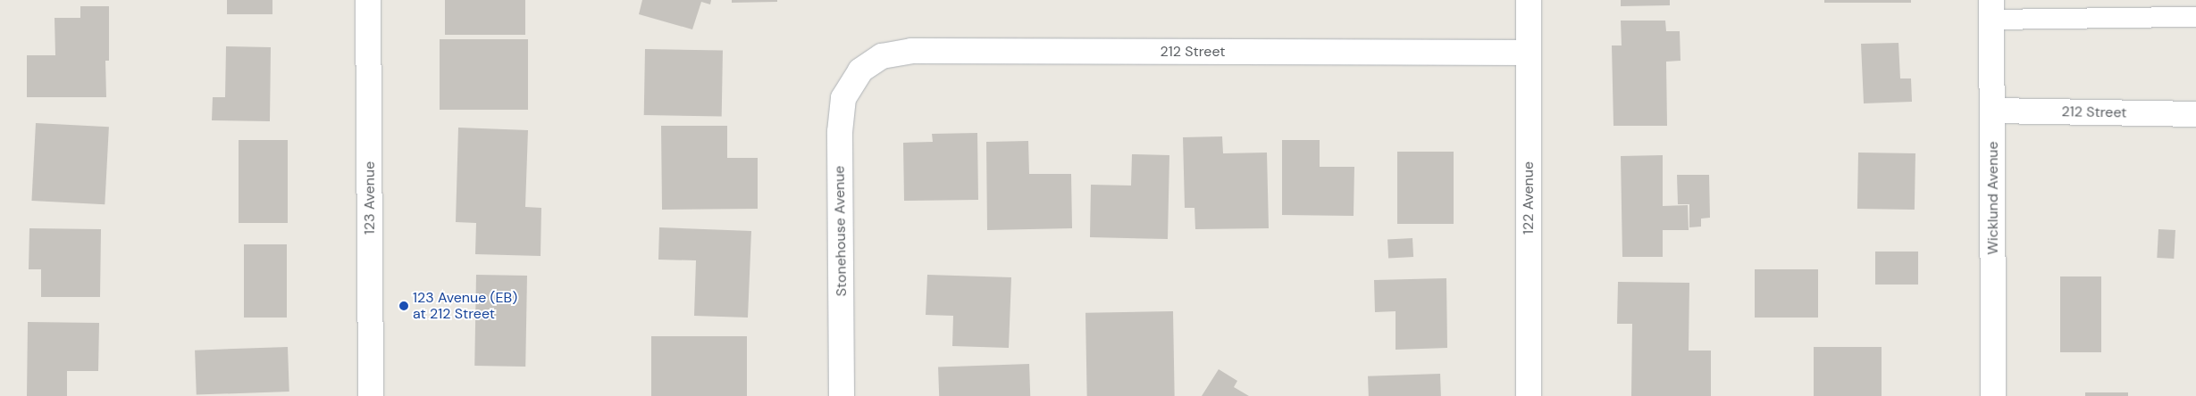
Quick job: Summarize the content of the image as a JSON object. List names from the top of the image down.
{
  "streets": {
    "street": [
      "212 Street",
      "123 Avenue",
      "122 Avenue",
      "Wicklund Avenue",
      "Stonehouse Avenue"
    ]
  },
  "crossings": [
    ["212 Street", "122 Avenue"],
    ["212 Street", "Wicklund Avenue"],
    ["212 Street", "Stonehouse Avenue"]
  ],
  "places": ["123 Avenue (EB) at 212 Street"]
}
